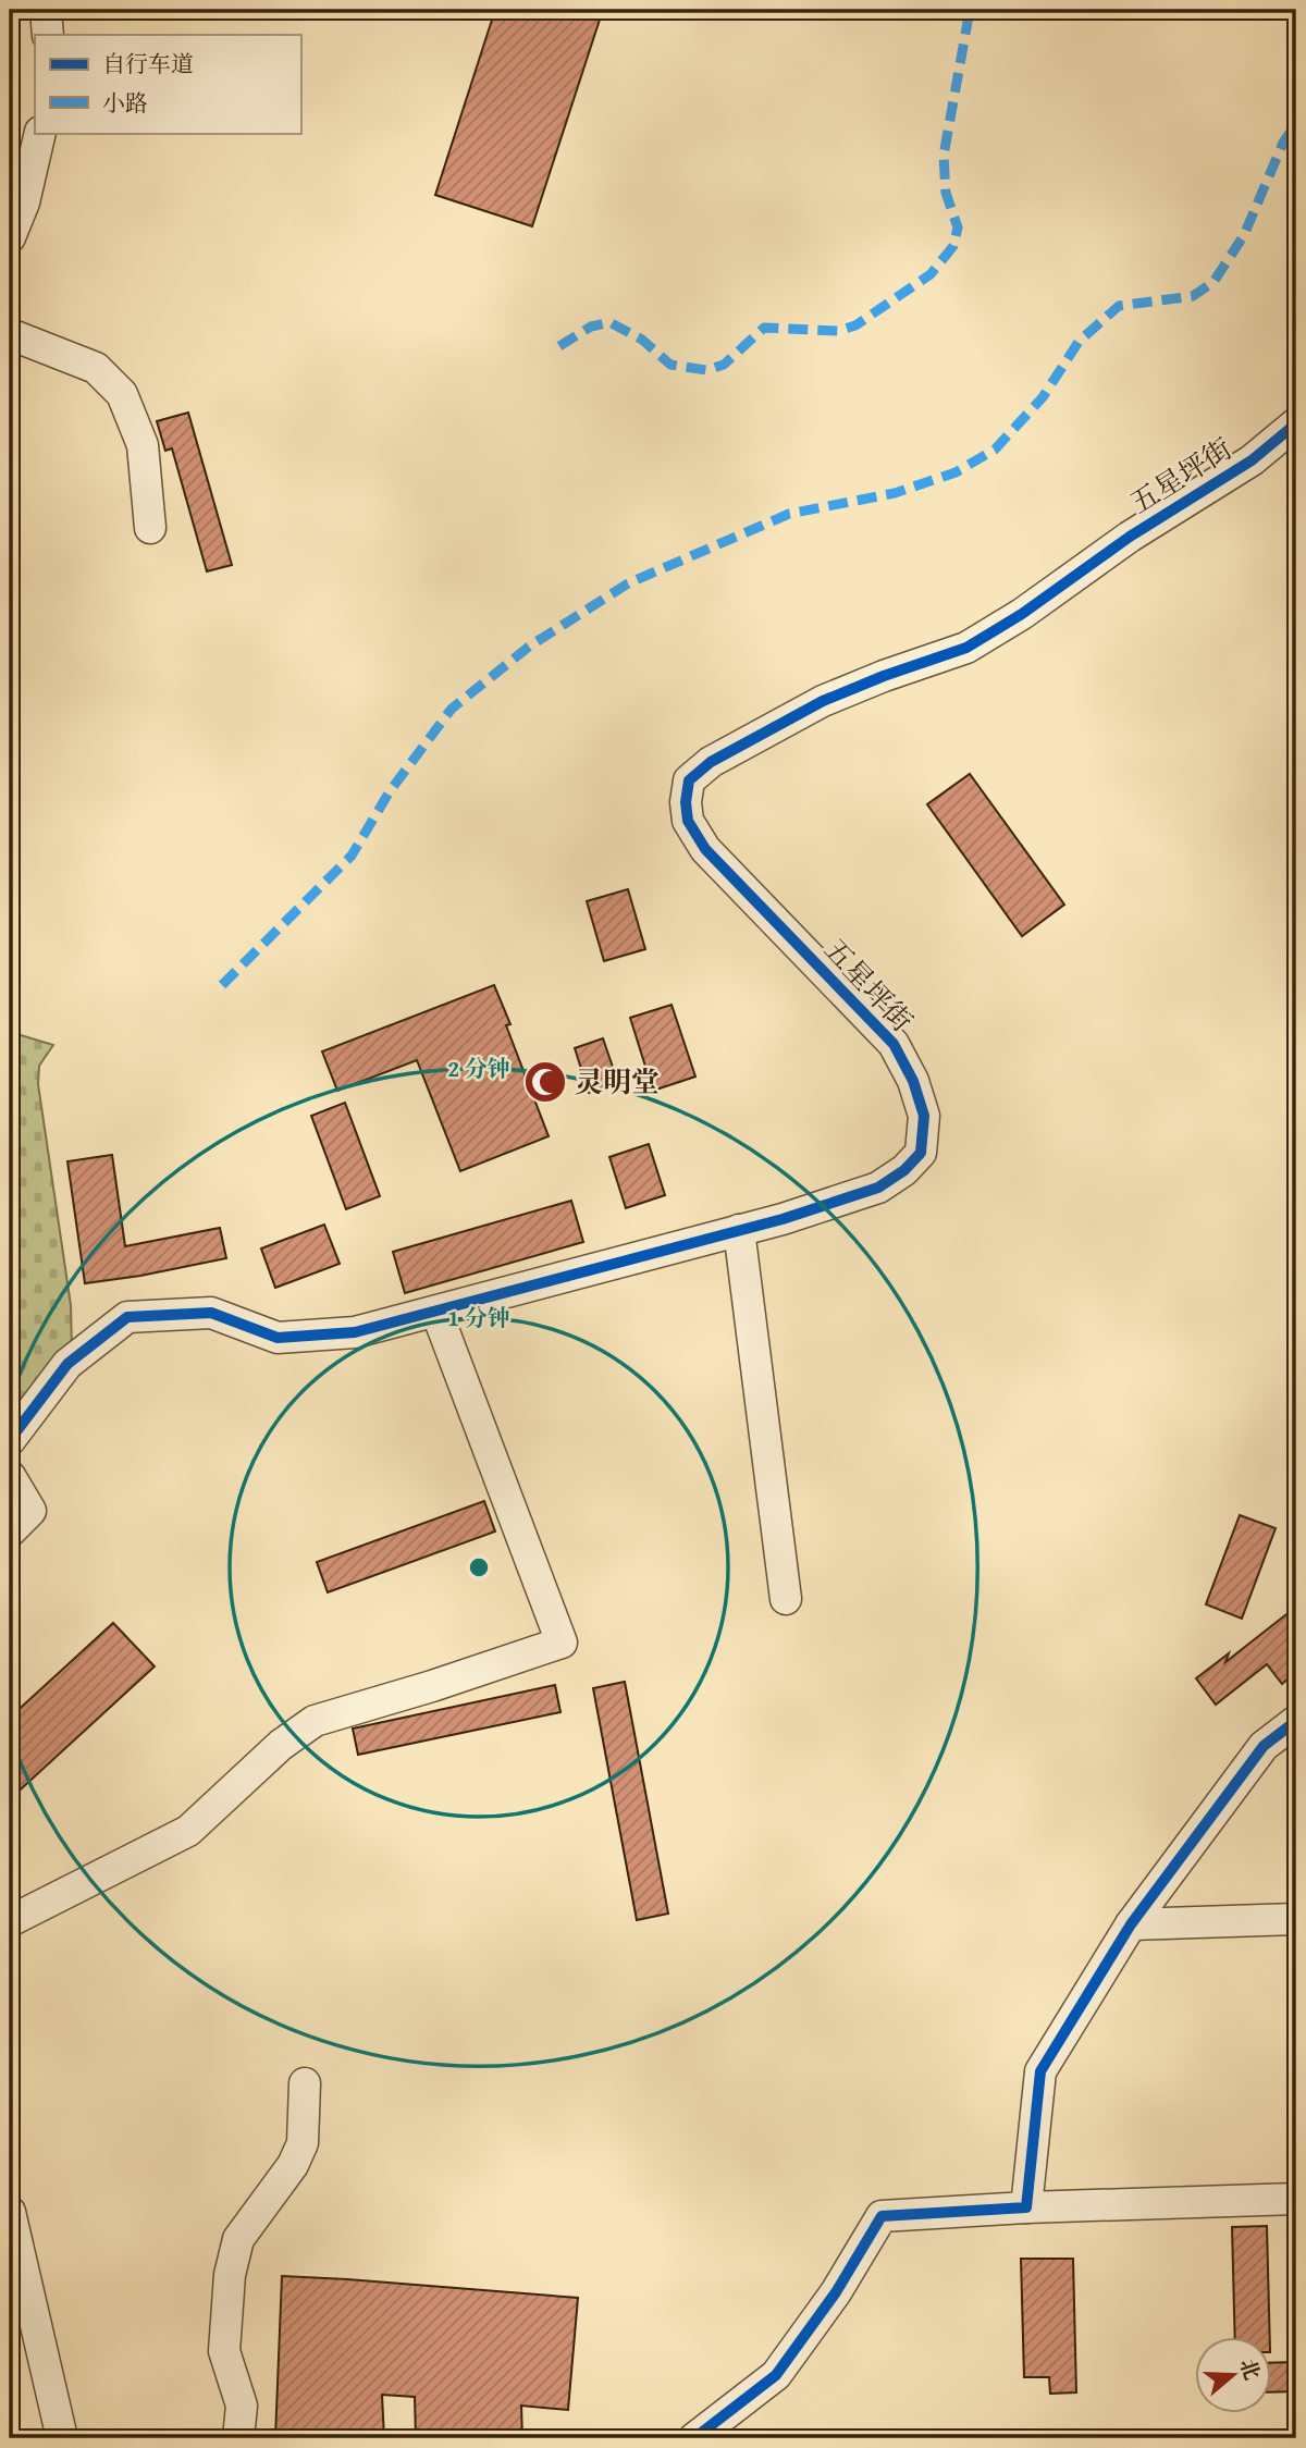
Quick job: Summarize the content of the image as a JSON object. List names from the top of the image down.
{
  "streets": {
    "street": ["五星坪街"]
  },
  "places": {
    "mosque": ["灵明堂"]
  },
  "legend": ["自行车道", "小路"],
  "north": "right",
  "rings": ["2 分钟", "1 分钟"]
}
